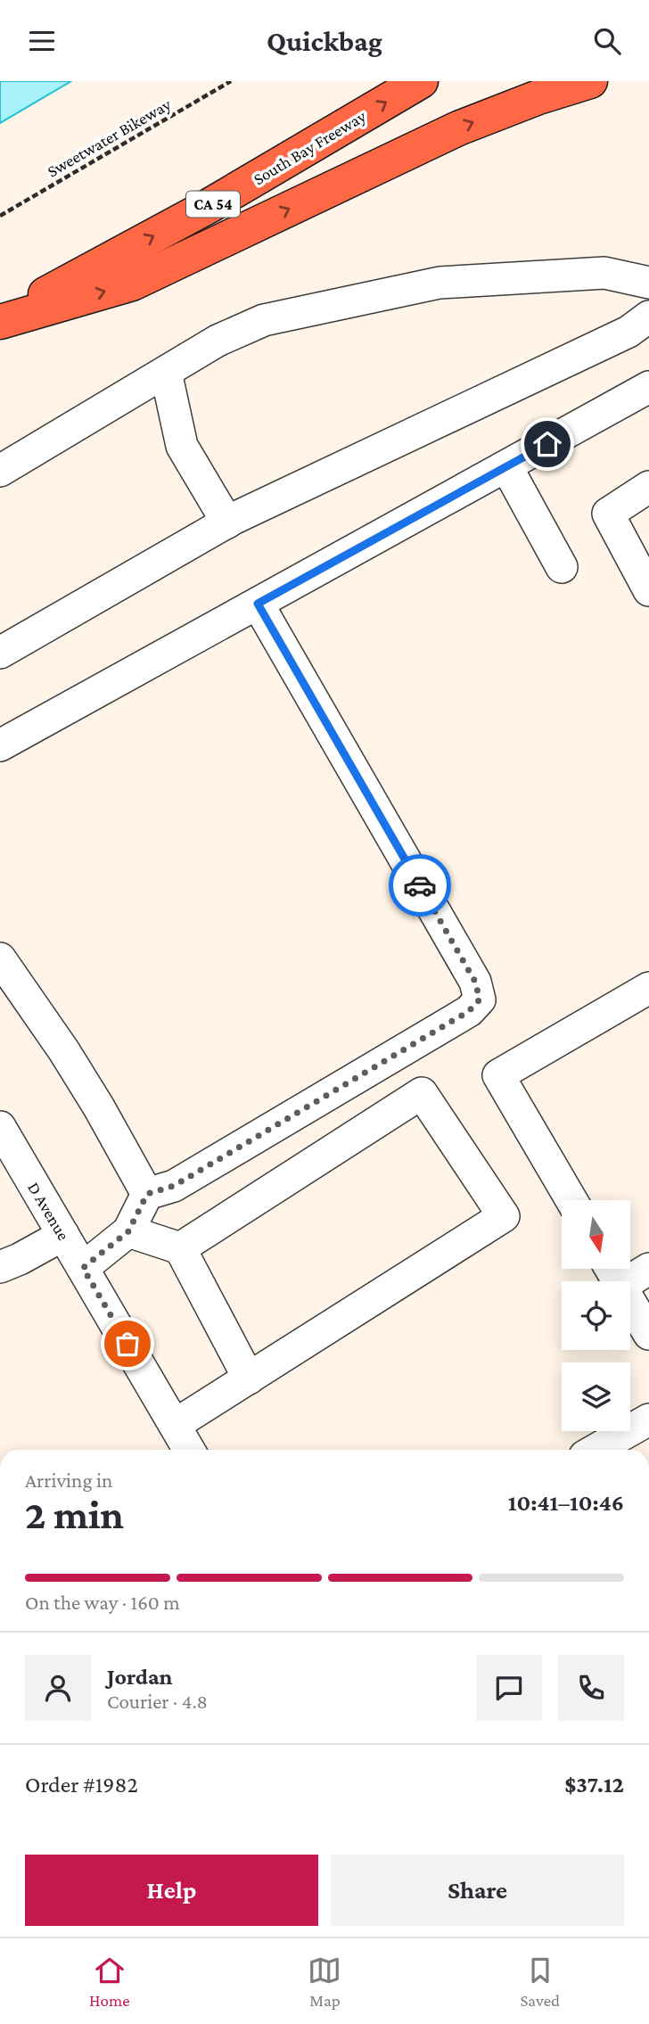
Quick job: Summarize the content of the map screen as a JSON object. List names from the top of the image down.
{
  "streets": {
    "highway": ["South Bay Freeway", "CA 54"],
    "street": ["D Avenue"],
    "path": ["Sweetwater Bikeway"]
  },
  "north": "bottom",
  "page": {
    "header": "Quickbag",
    "heading": ["2 min", "Arriving in", "10:41–10:46"],
    "panel": [
      "Jordan",
      "Courier · 4.8",
      "Order #1982",
      "$37.12"
    ],
    "bar": "On the way · 160 m",
    "buttons": ["Help", "Share"],
    "tabs": ["Home", "Map", "Saved"]
  }
}
